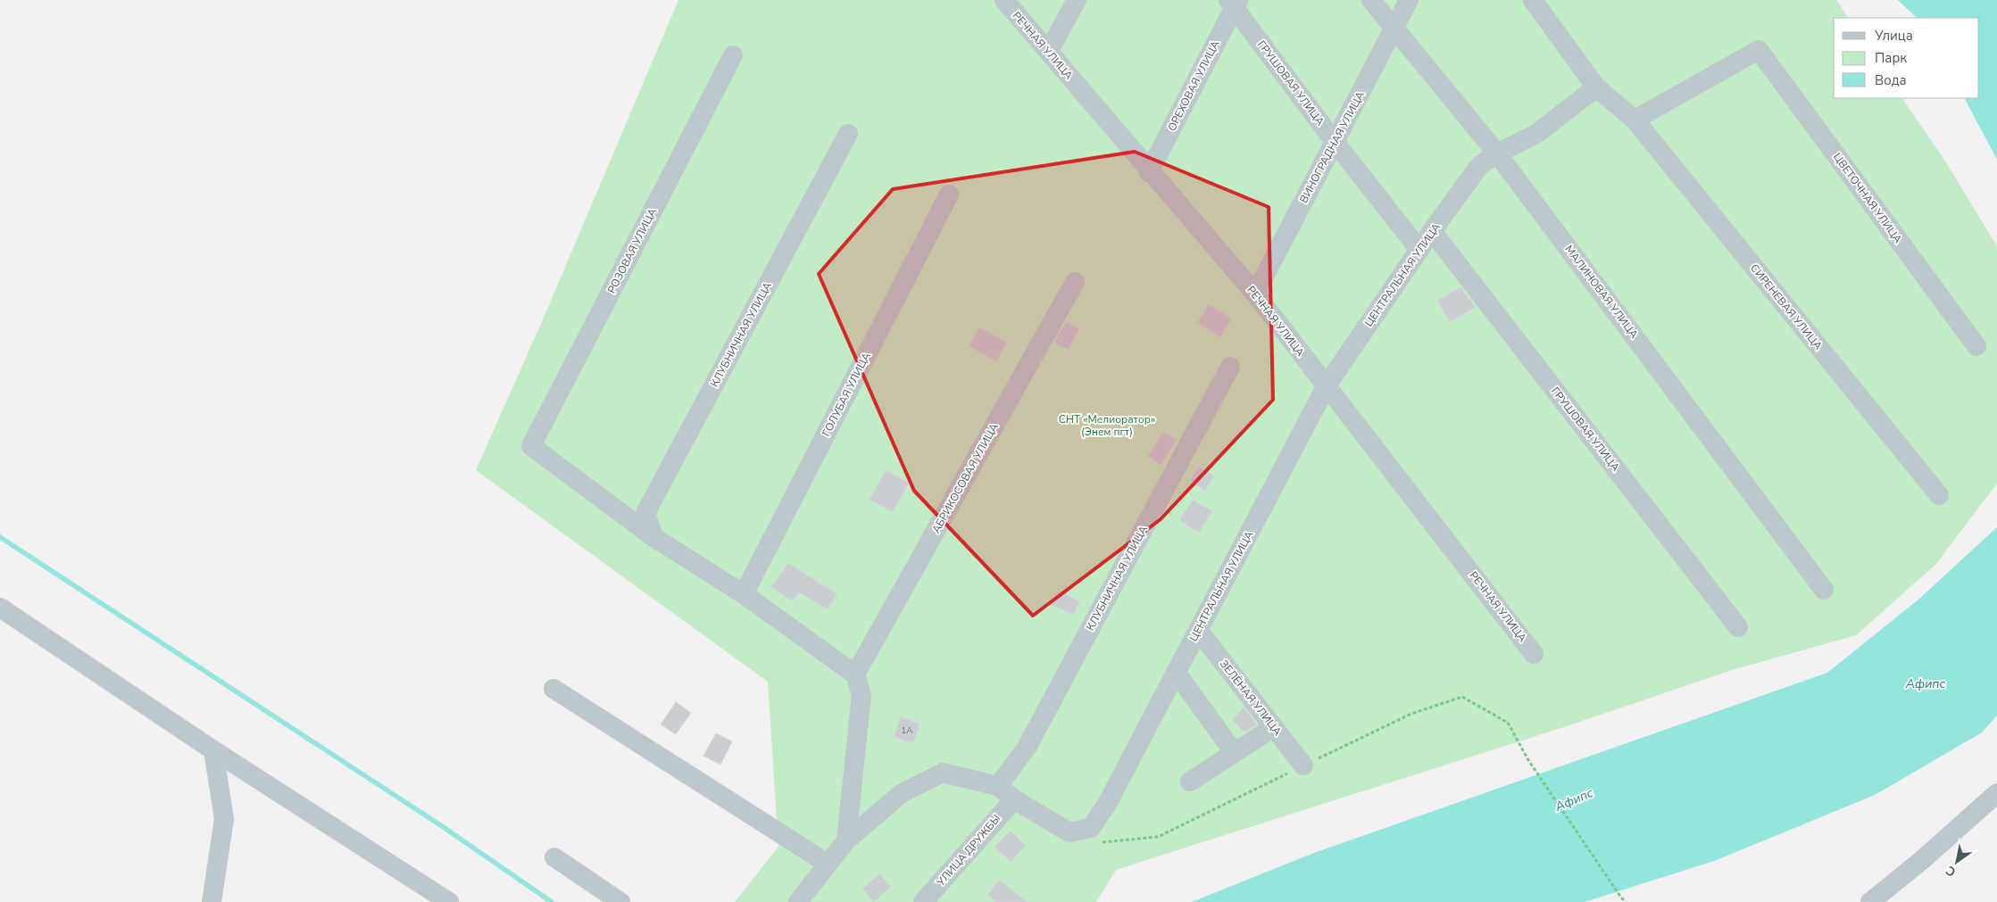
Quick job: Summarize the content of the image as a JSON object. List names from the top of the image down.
{
  "streets": {
    "street": [
      "РЕЧНАЯ УЛИЦА",
      "ГРУШОВАЯ УЛИЦА",
      "ОРЕХОВАЯ УЛИЦА",
      "ВИНОГРАДНАЯ УЛИЦА",
      "ЦВЕТОЧНАЯ УЛИЦА",
      "РОЗОВАЯ УЛИЦА",
      "ЦЕНТРАЛЬНАЯ УЛИЦА",
      "МАЛИНОВАЯ УЛИЦА",
      "СИРЕНЕВАЯ УЛИЦА",
      "КЛУБНИЧНАЯ УЛИЦА",
      "ГОЛУБАЯ УЛИЦА",
      "АБРИКОСОВАЯ УЛИЦА",
      "ЗЕЛЁНАЯ УЛИЦА",
      "УЛИЦА ДРУЖБЫ"
    ]
  },
  "crossings": [
    ["РЕЧНАЯ УЛИЦА", "ОРЕХОВАЯ УЛИЦА"],
    ["РЕЧНАЯ УЛИЦА", "ВИНОГРАДНАЯ УЛИЦА"],
    ["РЕЧНАЯ УЛИЦА", "ЦЕНТРАЛЬНАЯ УЛИЦА"],
    ["ГРУШОВАЯ УЛИЦА", "ОРЕХОВАЯ УЛИЦА"],
    ["ГРУШОВАЯ УЛИЦА", "ВИНОГРАДНАЯ УЛИЦА"],
    ["ГРУШОВАЯ УЛИЦА", "ЦЕНТРАЛЬНАЯ УЛИЦА"],
    ["ВИНОГРАДНАЯ УЛИЦА", "МАЛИНОВАЯ УЛИЦА"],
    ["ЦВЕТОЧНАЯ УЛИЦА", "СИРЕНЕВАЯ УЛИЦА"],
    ["РОЗОВАЯ УЛИЦА", "КЛУБНИЧНАЯ УЛИЦА"],
    ["ЦЕНТРАЛЬНАЯ УЛИЦА", "МАЛИНОВАЯ УЛИЦА"],
    ["ЦЕНТРАЛЬНАЯ УЛИЦА", "КЛУБНИЧНАЯ УЛИЦА"],
    ["ЦЕНТРАЛЬНАЯ УЛИЦА", "ЗЕЛЁНАЯ УЛИЦА"],
    ["ЦЕНТРАЛЬНАЯ УЛИЦА", "УЛИЦА ДРУЖБЫ"]
  ],
  "water": ["Афипс"],
  "parks": ["СНТ «Мелиоратор» (Энем пгт)"],
  "house_numbers": ["1А"],
  "legend": ["Улица", "Парк", "Вода"],
  "north": "bottom left"
}
